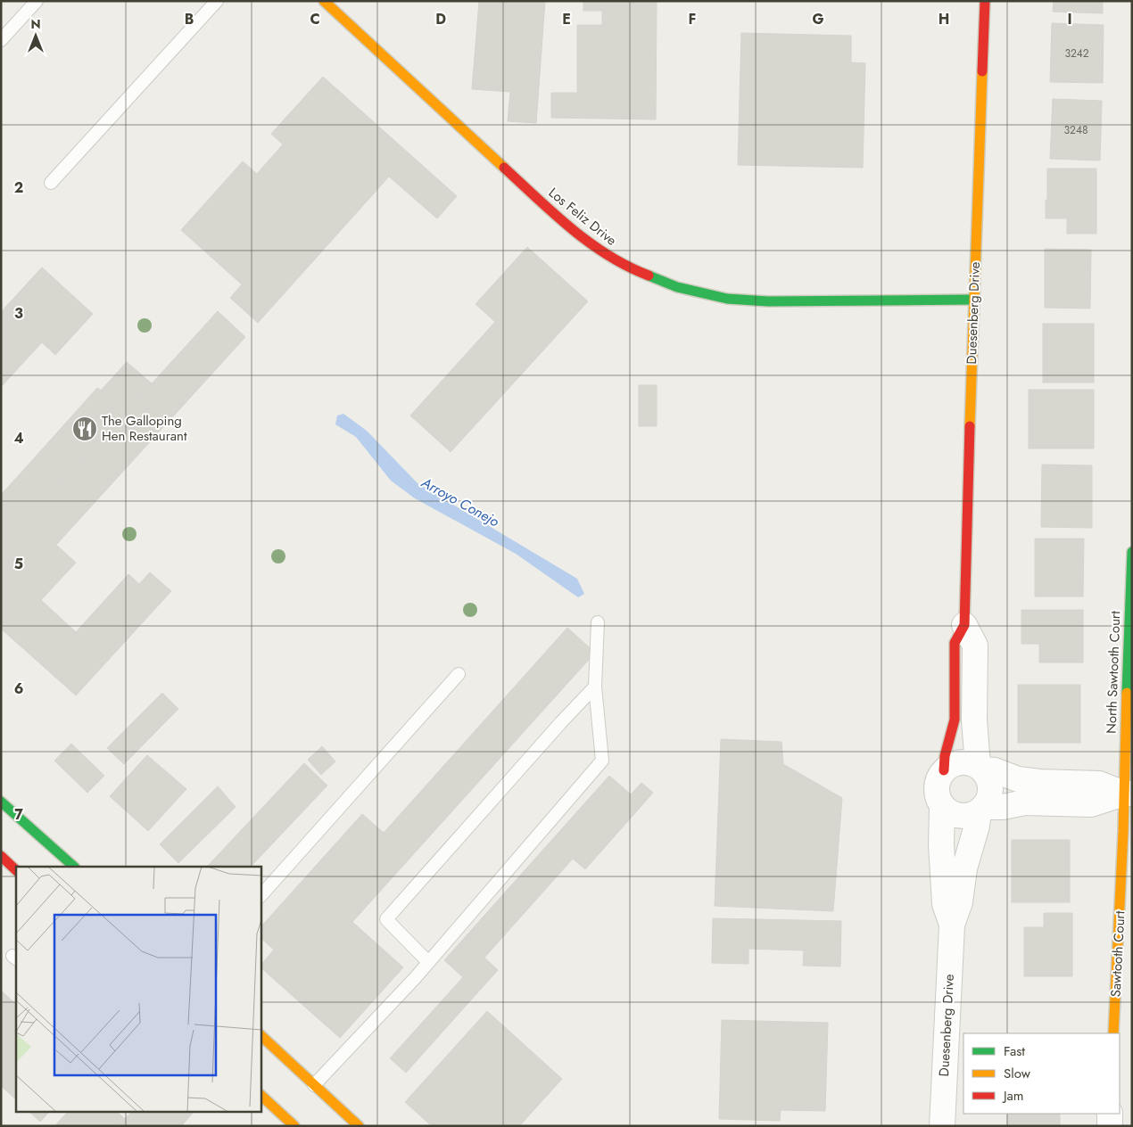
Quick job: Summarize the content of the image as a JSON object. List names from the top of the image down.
{
  "streets": {
    "street": [
      "Los Feliz Drive",
      "Duesenberg Drive",
      "North Sawtooth Court",
      "Sawtooth Court"
    ]
  },
  "crossings": [
    ["Los Feliz Drive", "Duesenberg Drive"],
    ["North Sawtooth Court", "Sawtooth Court"]
  ],
  "water": ["Arroyo Conejo"],
  "places": {
    "restaurant": ["The Galloping Hen Restaurant"]
  },
  "house_numbers": ["3242", "3248"],
  "legend": ["Fast", "Slow", "Jam"],
  "north": "top",
  "grid": {
    "columns": [
      "B",
      "C",
      "D",
      "E",
      "F",
      "G",
      "H",
      "I"
    ],
    "rows": [
      "2",
      "3",
      "4",
      "5",
      "6",
      "7"
    ]
  }
}
